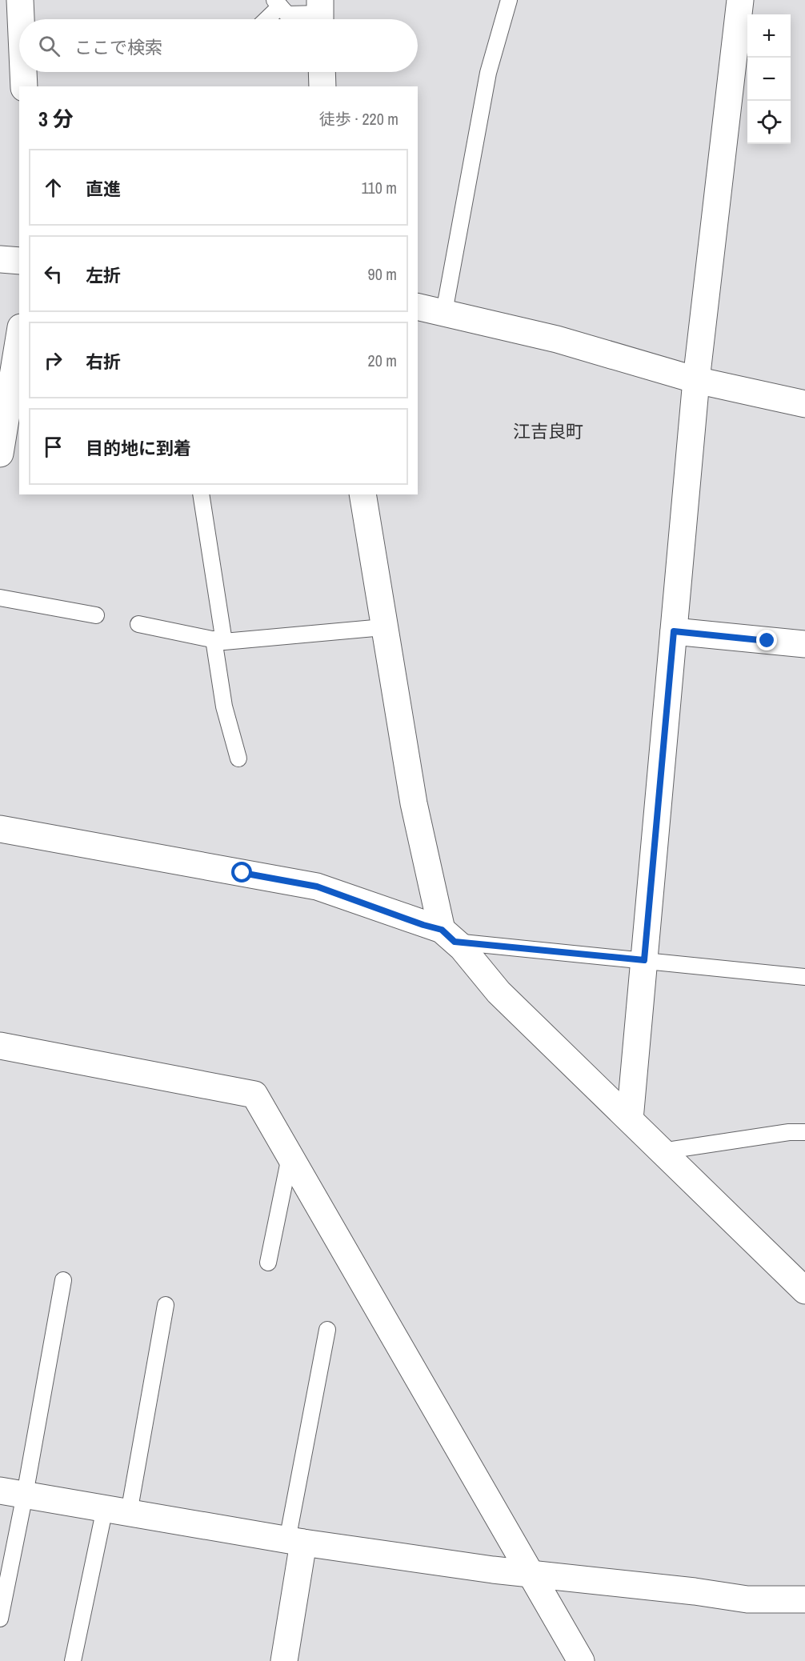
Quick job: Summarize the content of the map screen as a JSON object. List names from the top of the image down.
{
  "districts": ["江吉良町"],
  "page": {
    "map_buttons": ["+", "−"],
    "search": "ここで検索",
    "heading": ["3 分", "徒歩 · 220 m"],
    "list": [
      ["直進", "110 m"],
      ["左折", "90 m"],
      ["右折", "20 m"],
      "目的地に到着"
    ]
  }
}
